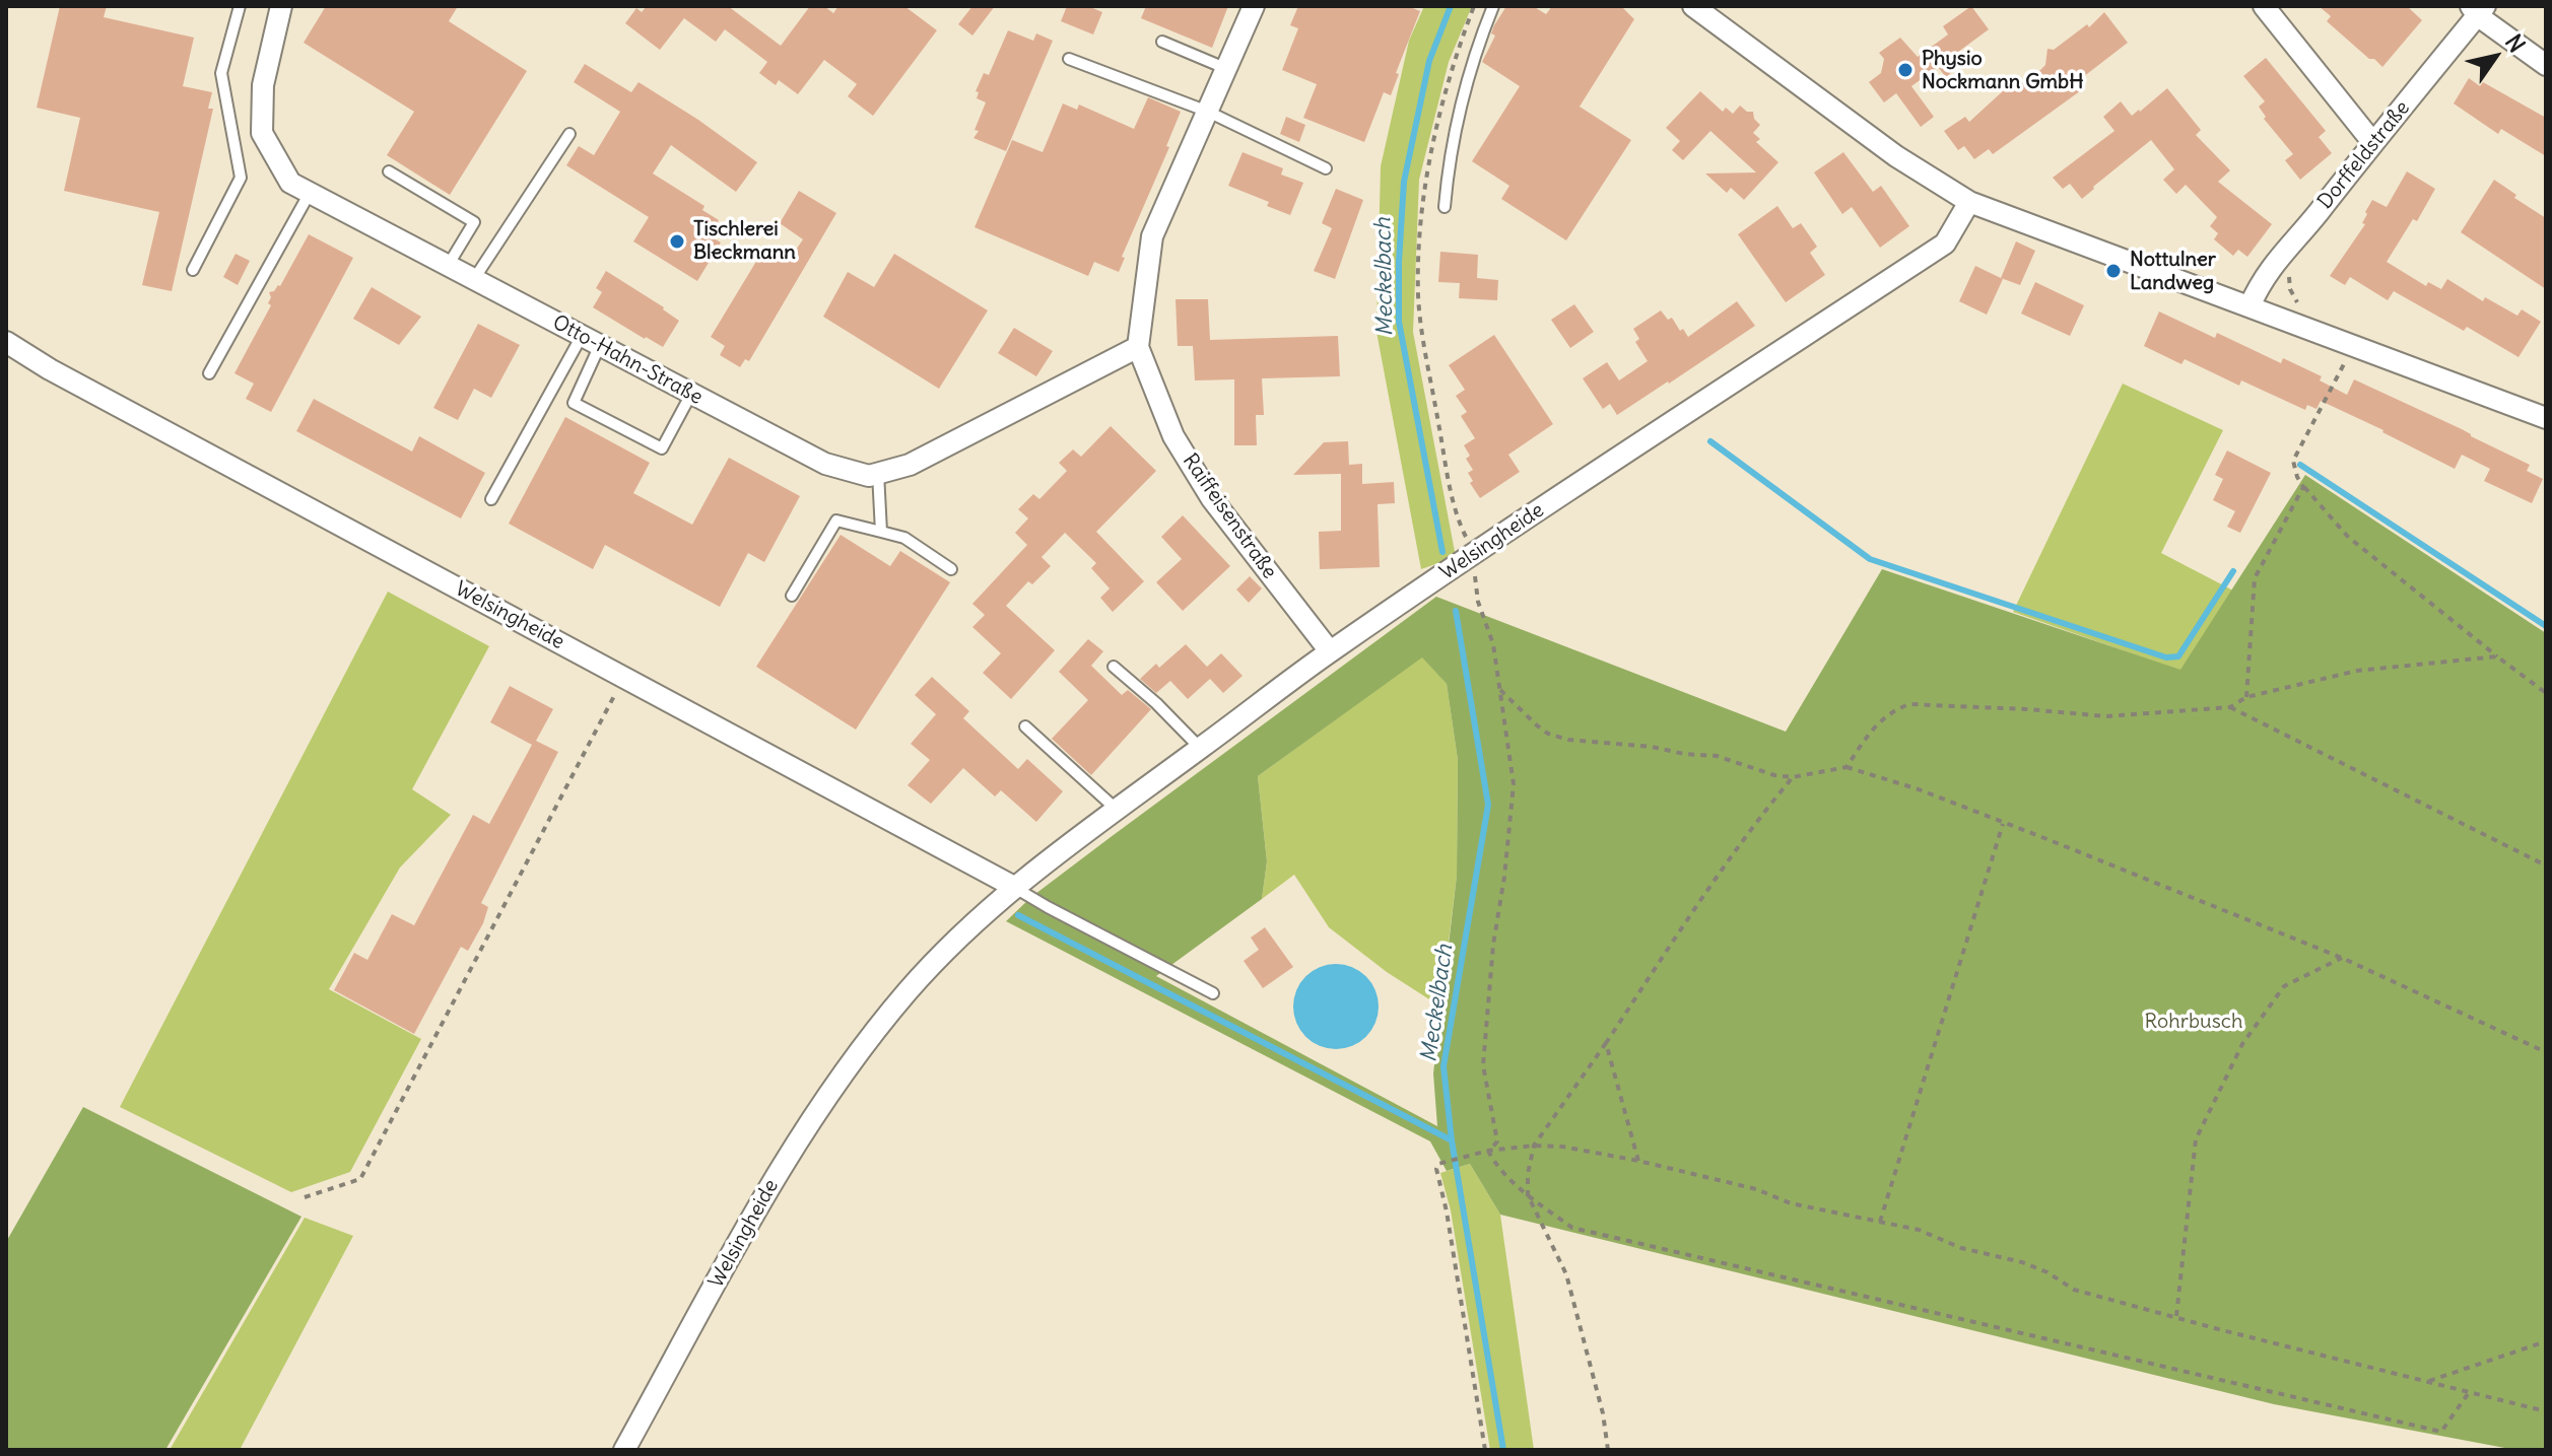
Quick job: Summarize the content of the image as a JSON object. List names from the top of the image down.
{
  "streets": {
    "street": [
      "Dorffeldstraße",
      "Otto-Hahn-Straße",
      "Raiffeisenstraße",
      "Welsingheide"
    ]
  },
  "crossings": [
    ["Otto-Hahn-Straße", "Raiffeisenstraße"],
    ["Raiffeisenstraße", "Welsingheide"]
  ],
  "water": ["Meckelbach"],
  "parks": ["Rohrbusch"],
  "places": ["Physio Nockmann GmbH", "Tischlerei Bleckmann", "Nottulner Landweg"],
  "north": "top right"
}
